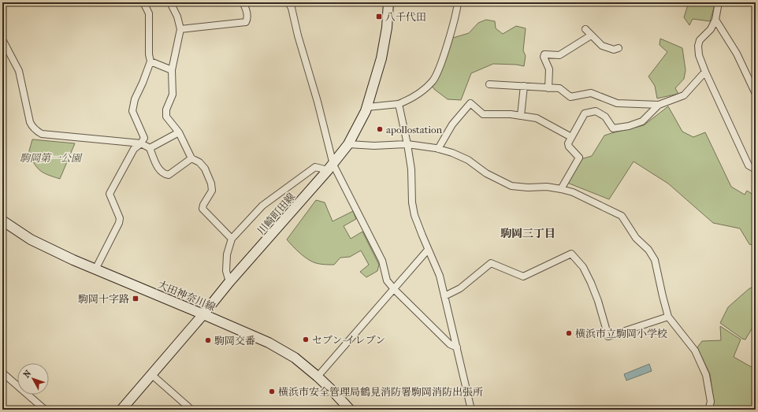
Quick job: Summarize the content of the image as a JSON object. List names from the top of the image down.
{
  "streets": {
    "main road": ["川崎町田線", "大田神奈川線"]
  },
  "crossings": [
    ["川崎町田線", "大田神奈川線"]
  ],
  "districts": ["駒岡三丁目"],
  "parks": ["駒岡第一公園"],
  "places": {
    "transit": ["八千代田", "駒岡十字路"],
    "other": [
      "apollostation",
      "横浜市立駒岡小学校",
      "セブン-イレブン",
      "駒岡交番",
      "横浜市安全管理局鶴見消防署駒岡消防出張所"
    ]
  },
  "north": "top left"
}
